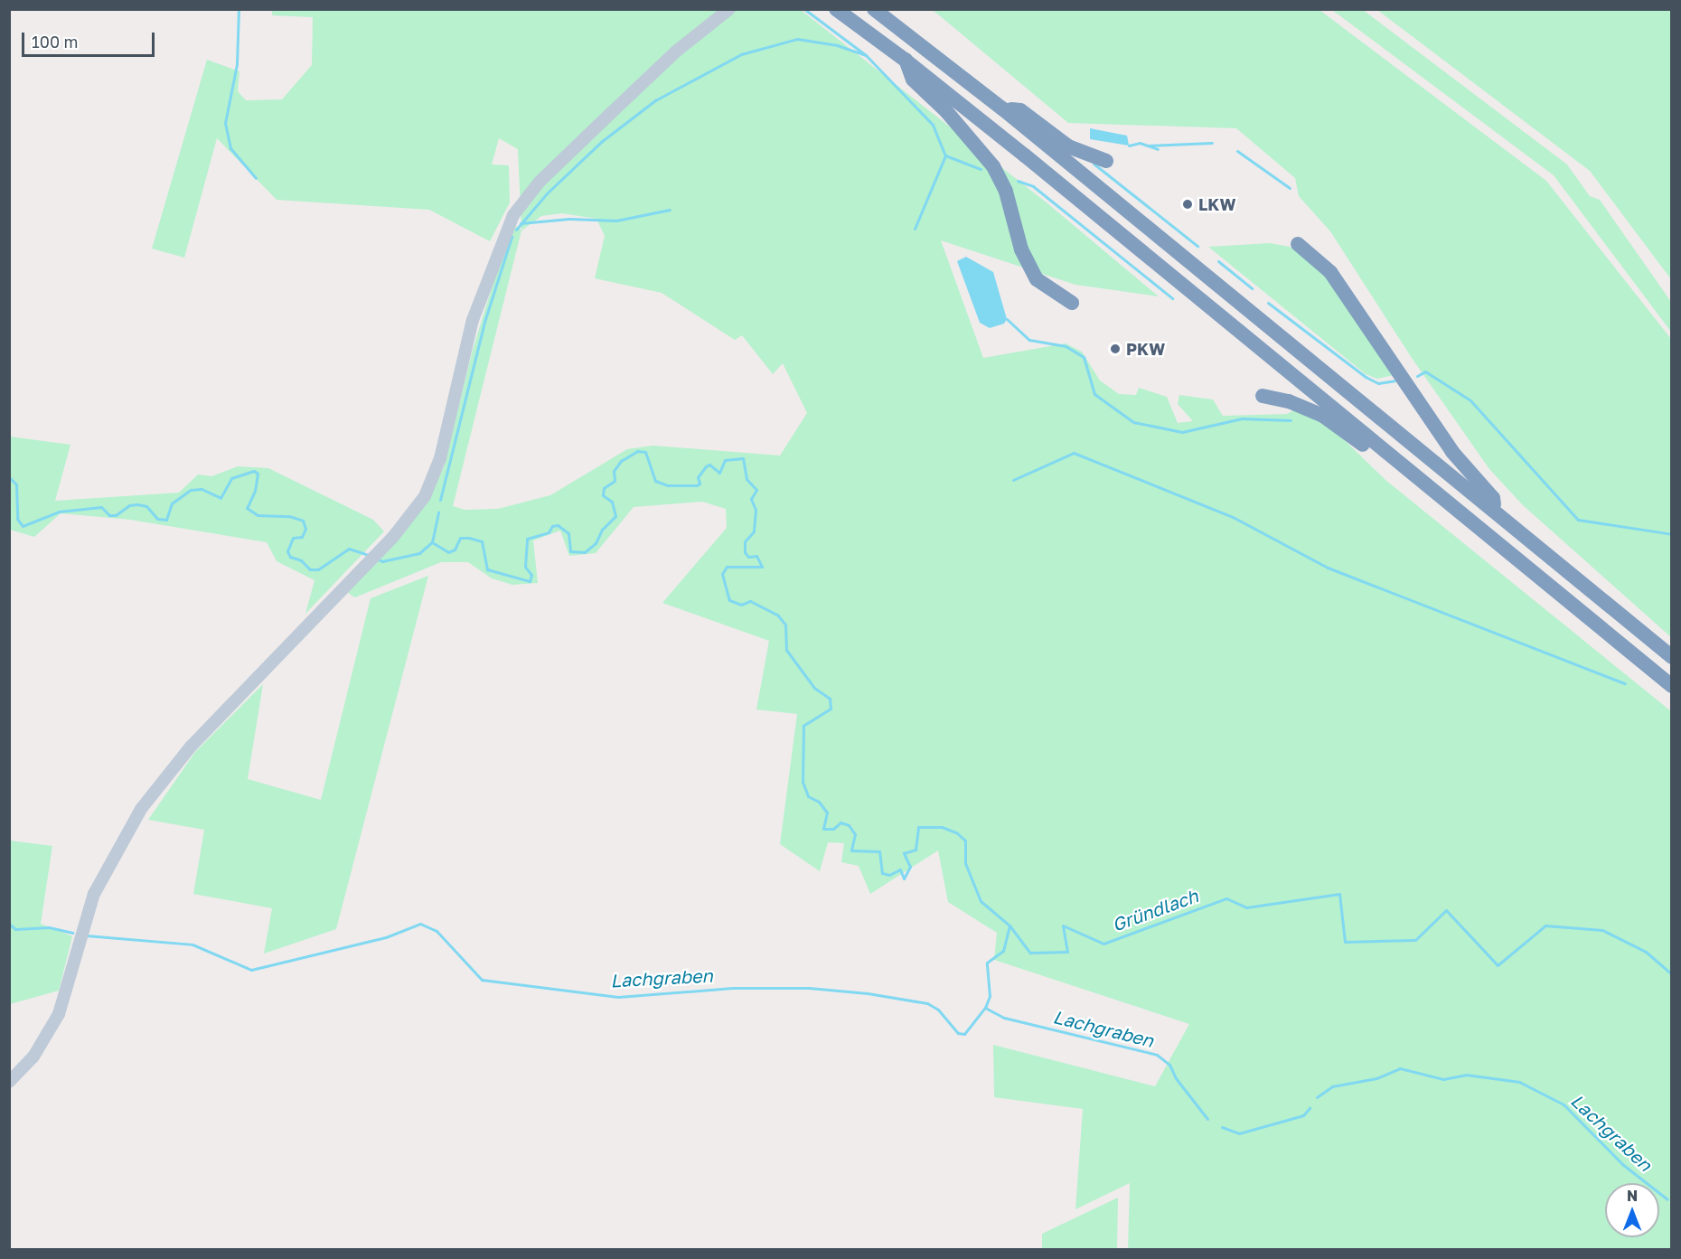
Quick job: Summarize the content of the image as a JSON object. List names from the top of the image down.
{
  "water": ["Gründlach", "Lachgraben"],
  "places": ["LKW", "PKW"],
  "scale_bar": "100 m",
  "north": "top"
}
